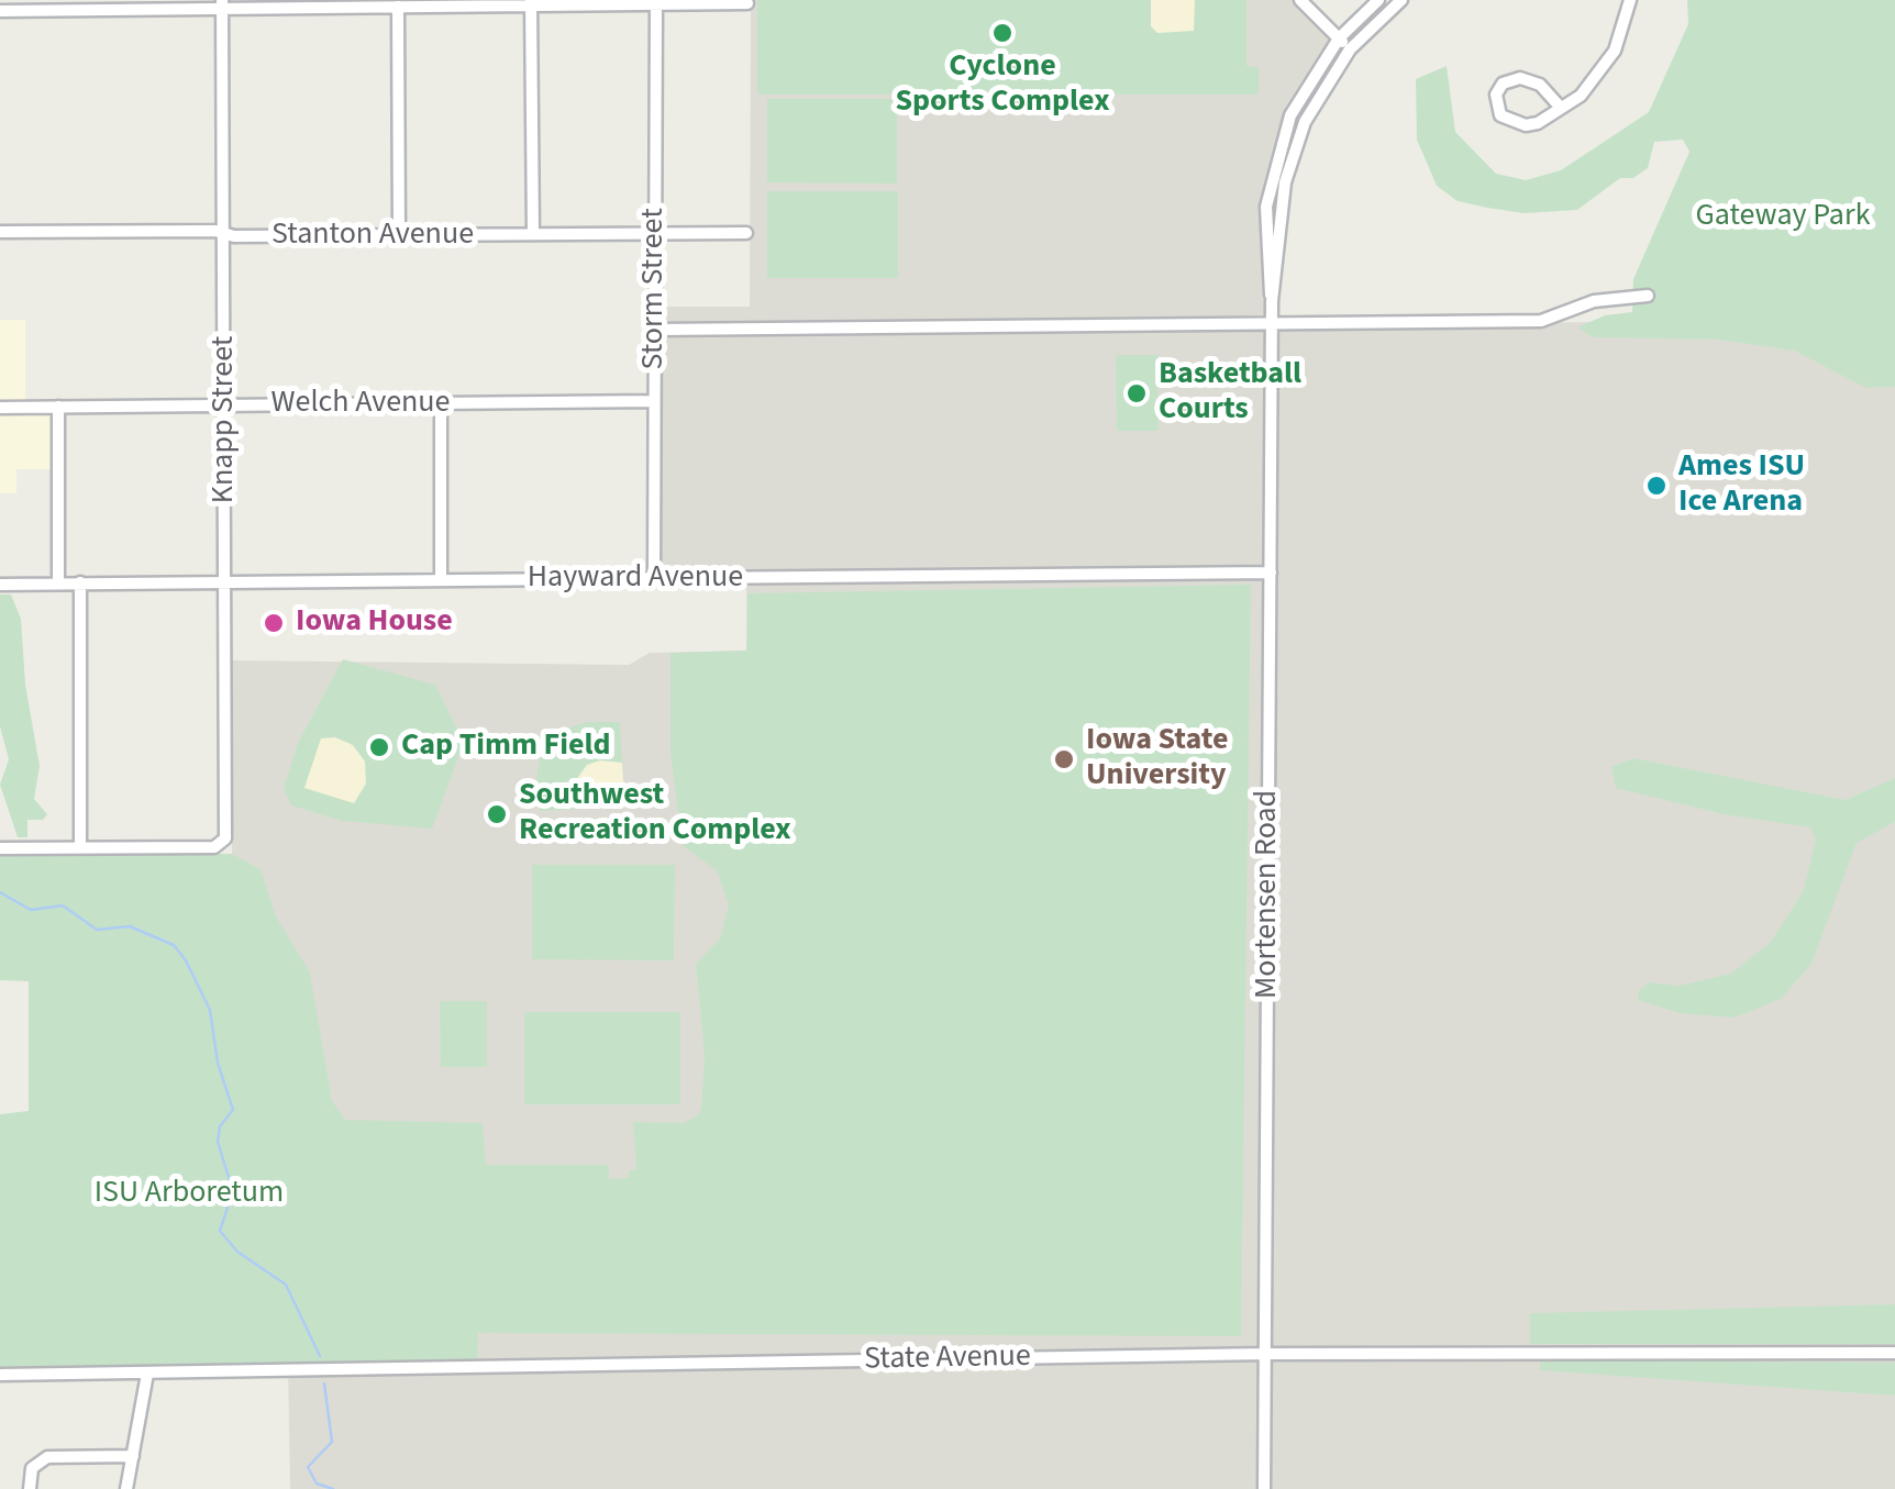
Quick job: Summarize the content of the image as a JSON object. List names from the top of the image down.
{
  "streets": {
    "street": [
      "Stanton Avenue",
      "Storm Street",
      "Welch Avenue",
      "Knapp Street",
      "Hayward Avenue",
      "Mortensen Road",
      "State Avenue"
    ]
  },
  "crossings": [
    ["Stanton Avenue", "Storm Street"],
    ["Stanton Avenue", "Knapp Street"],
    ["Storm Street", "Welch Avenue"],
    ["Storm Street", "Hayward Avenue"],
    ["Welch Avenue", "Knapp Street"],
    ["Knapp Street", "Hayward Avenue"],
    ["Hayward Avenue", "Mortensen Road"],
    ["Mortensen Road", "State Avenue"]
  ],
  "parks": ["Gateway Park", "ISU Arboretum"],
  "places": [
    "Cyclone Sports Complex",
    "Basketball Courts",
    "Ames ISU Ice Arena",
    "Iowa House",
    "Cap Timm Field",
    "Iowa State University",
    "Southwest Recreation Complex"
  ]
}
